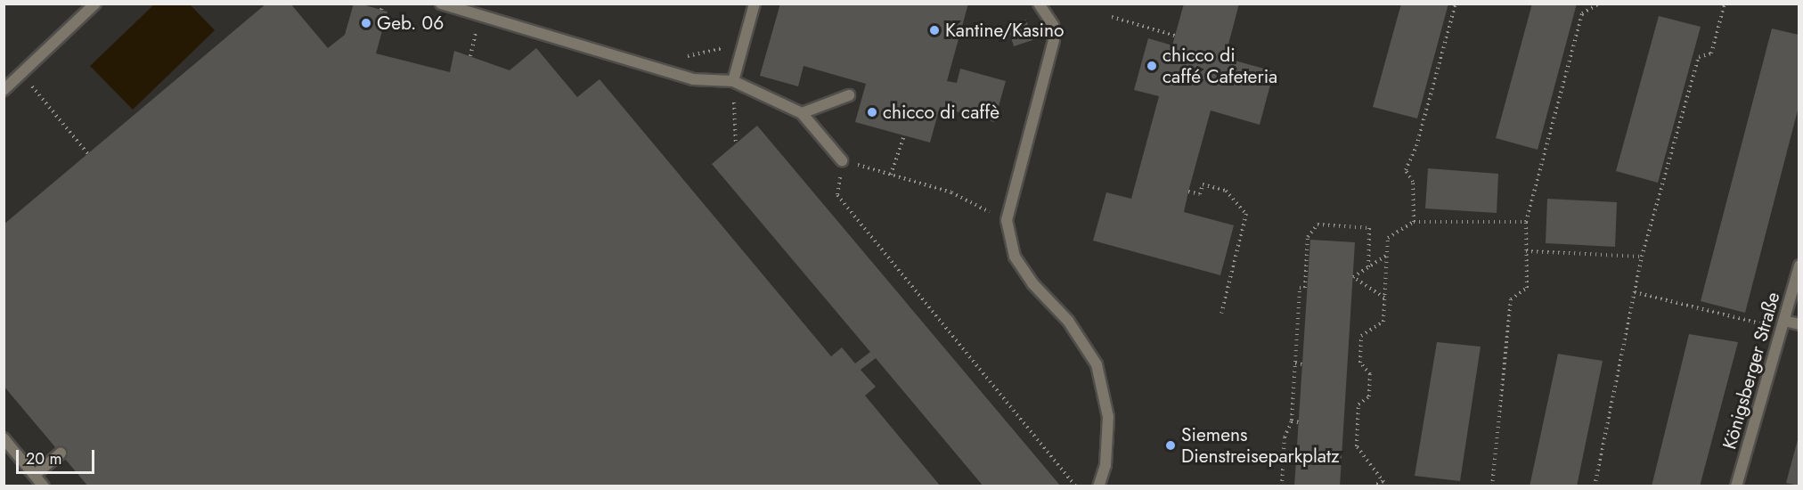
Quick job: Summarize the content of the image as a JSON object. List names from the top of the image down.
{
  "streets": {
    "street": ["Königsberger Straße"]
  },
  "places": [
    "Geb. 06",
    "Kantine/Kasino",
    "chicco di caffé Cafeteria",
    "chicco di caffè",
    "Siemens Dienstreiseparkplatz"
  ],
  "scale_bar": "20 m"
}
